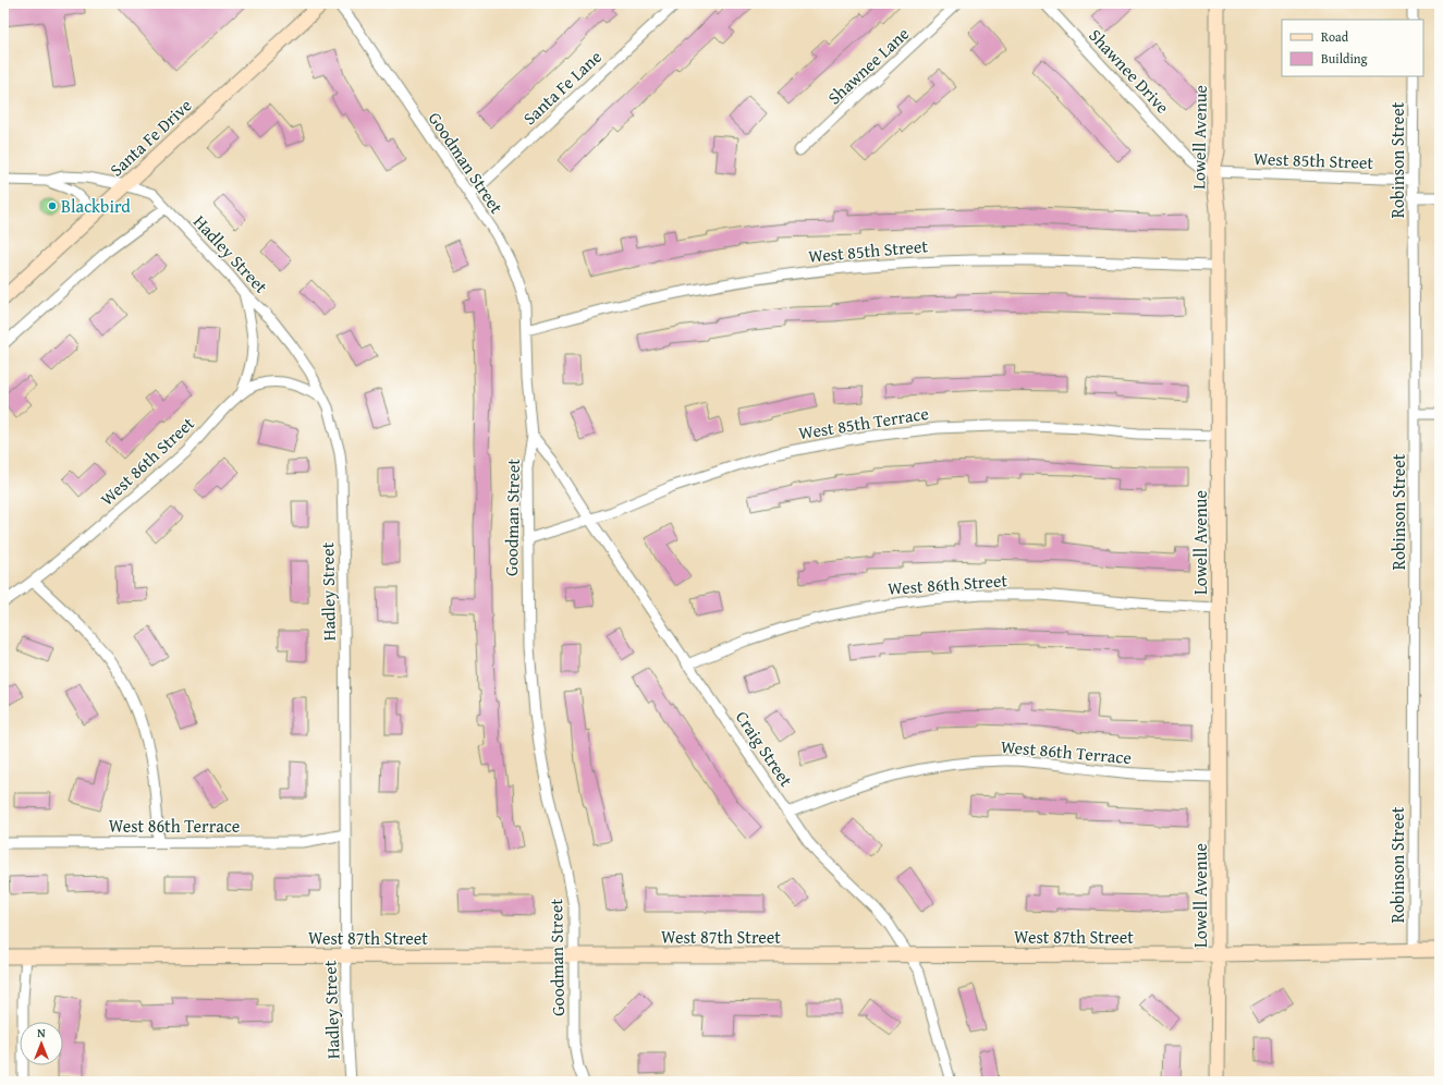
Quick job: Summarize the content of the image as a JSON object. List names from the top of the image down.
{
  "streets": {
    "street": [
      "Shawnee Lane",
      "Shawnee Drive",
      "Santa Fe Lane",
      "Santa Fe Drive",
      "Lowell Avenue",
      "West 85th Street",
      "Robinson Street",
      "Goodman Street",
      "Hadley Street",
      "West 85th Terrace",
      "West 86th Street",
      "Craig Street",
      "West 86th Terrace",
      "West 87th Street"
    ]
  },
  "crossings": [
    ["Shawnee Drive", "Lowell Avenue"],
    ["Shawnee Drive", "West 85th Street"],
    ["Santa Fe Lane", "Goodman Street"],
    ["Santa Fe Drive", "Hadley Street"],
    ["Lowell Avenue", "West 85th Street"],
    ["Lowell Avenue", "West 85th Terrace"],
    ["Lowell Avenue", "West 86th Street"],
    ["Lowell Avenue", "West 86th Terrace"],
    ["Lowell Avenue", "West 87th Street"],
    ["West 85th Street", "Robinson Street"],
    ["West 85th Street", "Goodman Street"],
    ["Robinson Street", "West 87th Street"],
    ["Goodman Street", "West 85th Terrace"],
    ["Goodman Street", "Craig Street"],
    ["Goodman Street", "West 87th Street"],
    ["Hadley Street", "West 86th Street"],
    ["Hadley Street", "West 86th Terrace"],
    ["Hadley Street", "West 87th Street"],
    ["West 85th Terrace", "Craig Street"],
    ["West 86th Street", "Craig Street"],
    ["Craig Street", "West 86th Terrace"],
    ["Craig Street", "West 87th Street"]
  ],
  "places": ["Blackbird"],
  "legend": ["Road", "Building"],
  "north": "top"
}
